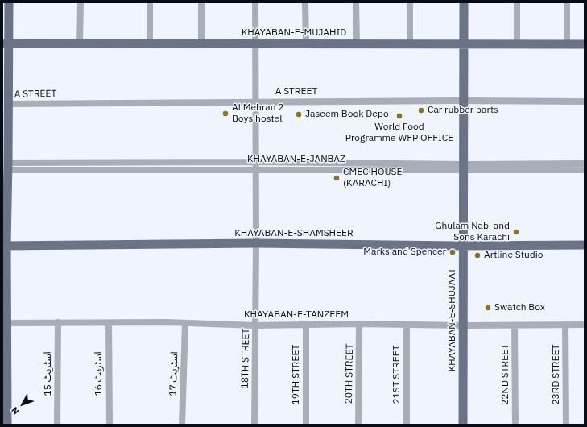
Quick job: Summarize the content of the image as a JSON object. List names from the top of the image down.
{
  "streets": {
    "main road": ["KHAYABAN-E-MUJAHID", "KHAYABAN-E-SHAMSHEER", "KHAYABAN-E-SHUJAAT"],
    "street": [
      "A STREET",
      "KHAYABAN-E-JANBAZ",
      "KHAYABAN-E-TANZEEM",
      "18TH STREET",
      "اسٹریٹ 15",
      "اسٹریٹ 16",
      "اسٹریٹ 17",
      "20TH STREET",
      "19TH STREET",
      "21ST STREET",
      "22ND STREET",
      "23RD STREET"
    ]
  },
  "crossings": [
    ["KHAYABAN-E-MUJAHID", "KHAYABAN-E-SHUJAAT"],
    ["KHAYABAN-E-MUJAHID", "18TH STREET"],
    ["A STREET", "KHAYABAN-E-SHUJAAT"],
    ["A STREET", "18TH STREET"],
    ["KHAYABAN-E-JANBAZ", "KHAYABAN-E-SHUJAAT"],
    ["KHAYABAN-E-JANBAZ", "18TH STREET"],
    ["KHAYABAN-E-SHAMSHEER", "KHAYABAN-E-SHUJAAT"],
    ["KHAYABAN-E-SHAMSHEER", "18TH STREET"],
    ["KHAYABAN-E-TANZEEM", "KHAYABAN-E-SHUJAAT"],
    ["KHAYABAN-E-TANZEEM", "18TH STREET"],
    ["KHAYABAN-E-TANZEEM", "اسٹریٹ 15"],
    ["KHAYABAN-E-TANZEEM", "اسٹریٹ 16"],
    ["KHAYABAN-E-TANZEEM", "اسٹریٹ 17"],
    ["KHAYABAN-E-TANZEEM", "20TH STREET"],
    ["KHAYABAN-E-TANZEEM", "19TH STREET"],
    ["KHAYABAN-E-TANZEEM", "21ST STREET"],
    ["KHAYABAN-E-TANZEEM", "22ND STREET"],
    ["KHAYABAN-E-TANZEEM", "23RD STREET"]
  ],
  "places": [
    "Car rubber parts",
    "Al Mehran 2 Boys hostel",
    "Jaseem Book Depo",
    "World Food Programme WFP OFFICE",
    "CMEC HOUSE (KARACHI)",
    "Ghulam Nabi and Sons Karachi",
    "Marks and Spencer",
    "Artline Studio",
    "Swatch Box"
  ],
  "north": "bottom left"
}
